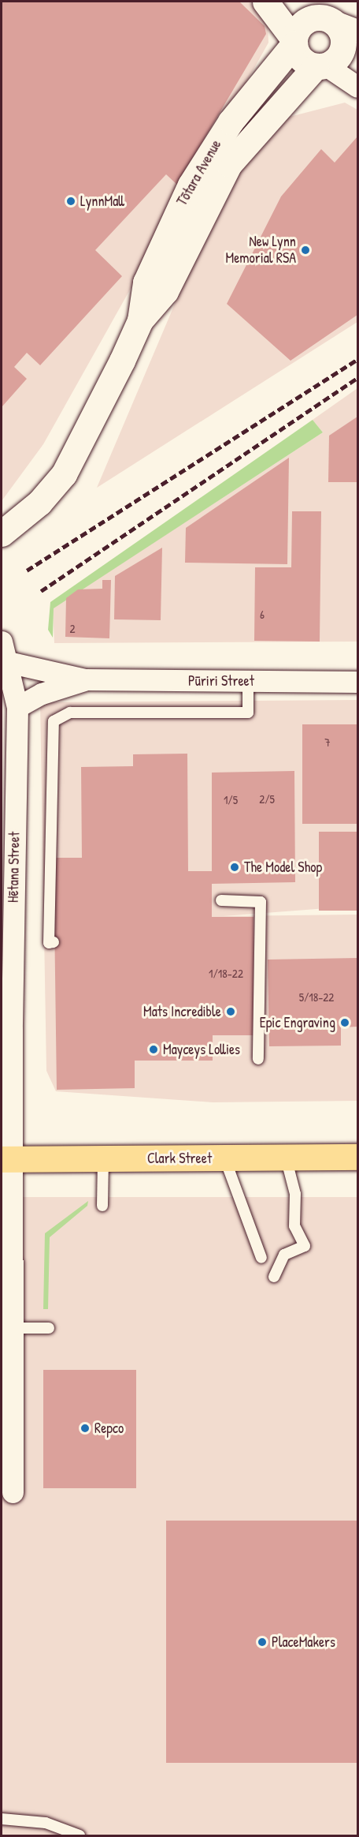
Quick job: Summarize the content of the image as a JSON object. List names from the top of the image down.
{
  "streets": {
    "main road": ["Clark Street"],
    "street": ["Tōtara Avenue", "Pūriri Street", "Hētana Street"]
  },
  "crossings": [
    ["Pūriri Street", "Hētana Street"],
    ["Hētana Street", "Clark Street"]
  ],
  "places": [
    "LynnMall",
    "New Lynn Memorial RSA",
    "The Model Shop",
    "Mats Incredible",
    "Epic Engraving",
    "Mayceys Lollies",
    "Repco",
    "PlaceMakers"
  ],
  "house_numbers": [
    "6",
    "2",
    "7",
    "2/5",
    "1/5",
    "1/18-22",
    "5/18-22"
  ]
}
